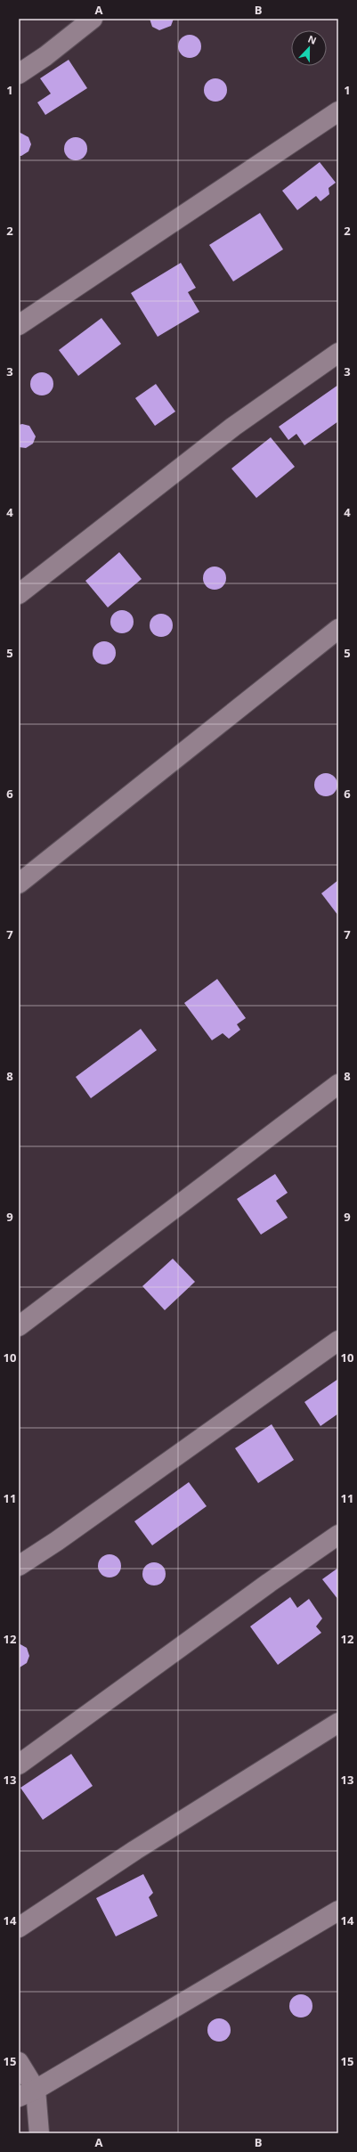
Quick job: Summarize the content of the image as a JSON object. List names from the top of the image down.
{
  "north": "top",
  "grid": {
    "columns": ["A", "B"],
    "rows": [
      "1",
      "2",
      "3",
      "4",
      "5",
      "6",
      "7",
      "8",
      "9",
      "10",
      "11",
      "12",
      "13",
      "14",
      "15"
    ]
  }
}
